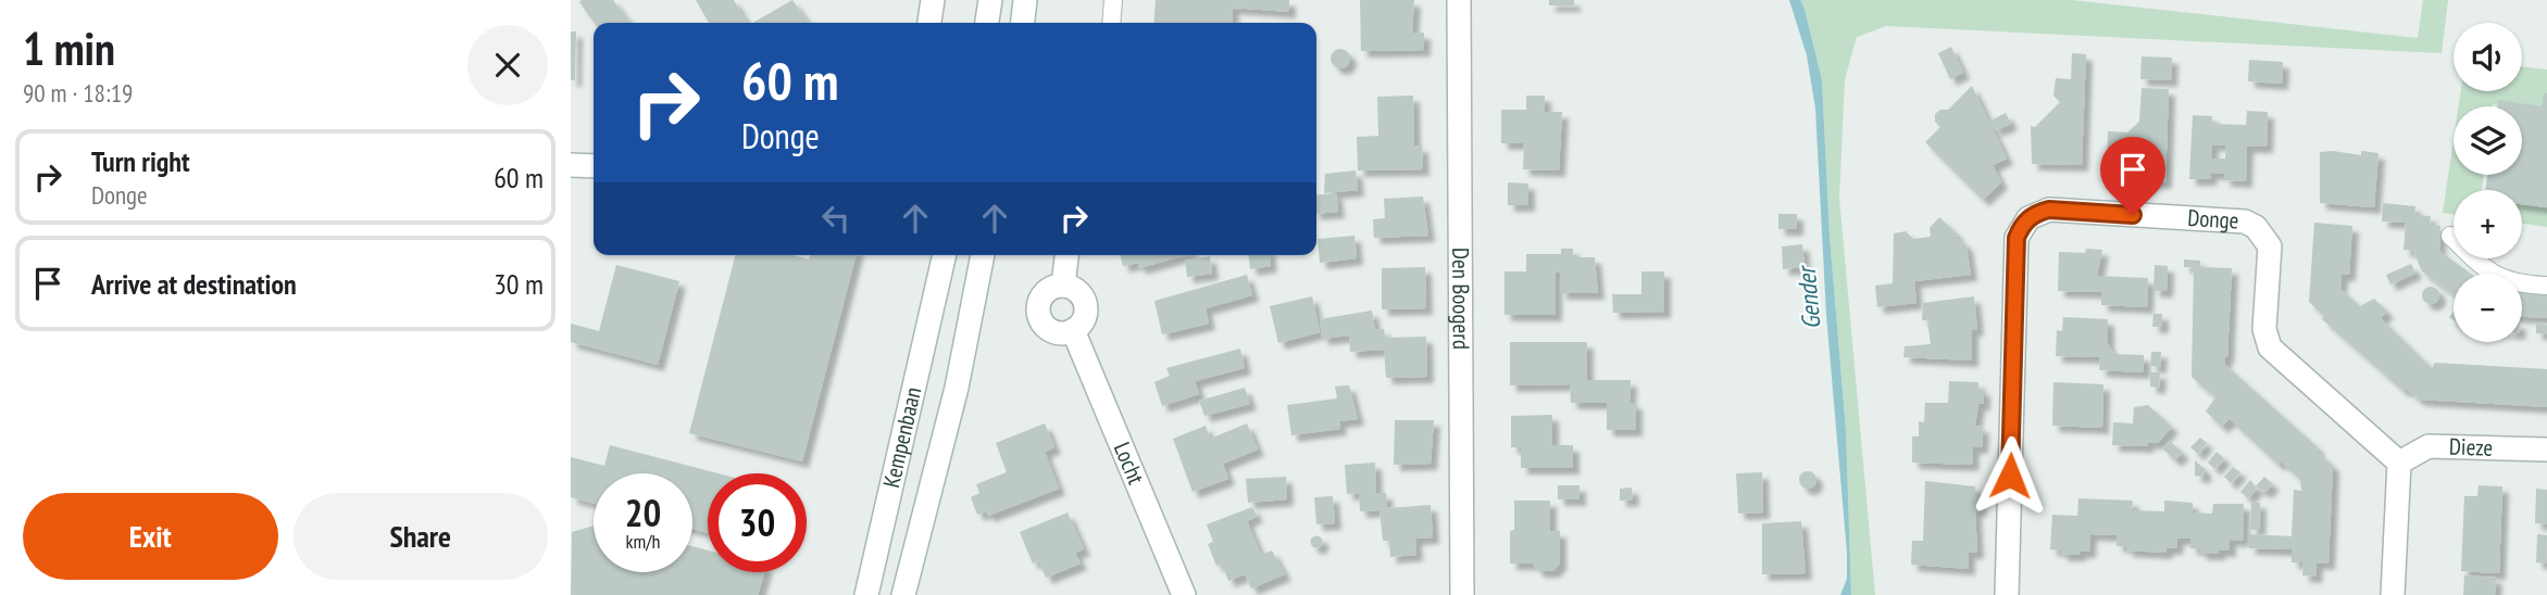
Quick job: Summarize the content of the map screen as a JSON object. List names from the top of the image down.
{
  "streets": {
    "street": [
      "Donge",
      "Den Boogerd",
      "Kempenbaan",
      "Dieze",
      "Locht"
    ]
  },
  "crossings": [
    ["Donge", "Dieze"]
  ],
  "water": ["Gender"],
  "page": {
    "heading": ["1 min", "90 m · 18:19"],
    "map_buttons": ["+", "−"],
    "turn": ["60 m", "Donge"],
    "list": [
      {
        "name": "Turn right",
        "note": "Donge",
        "value": "60 m"
      },
      {
        "name": "Arrive at destination",
        "value": "30 m"
      }
    ],
    "speed": "20 km/h",
    "limit": "30",
    "buttons": ["Exit", "Share"]
  }
}
